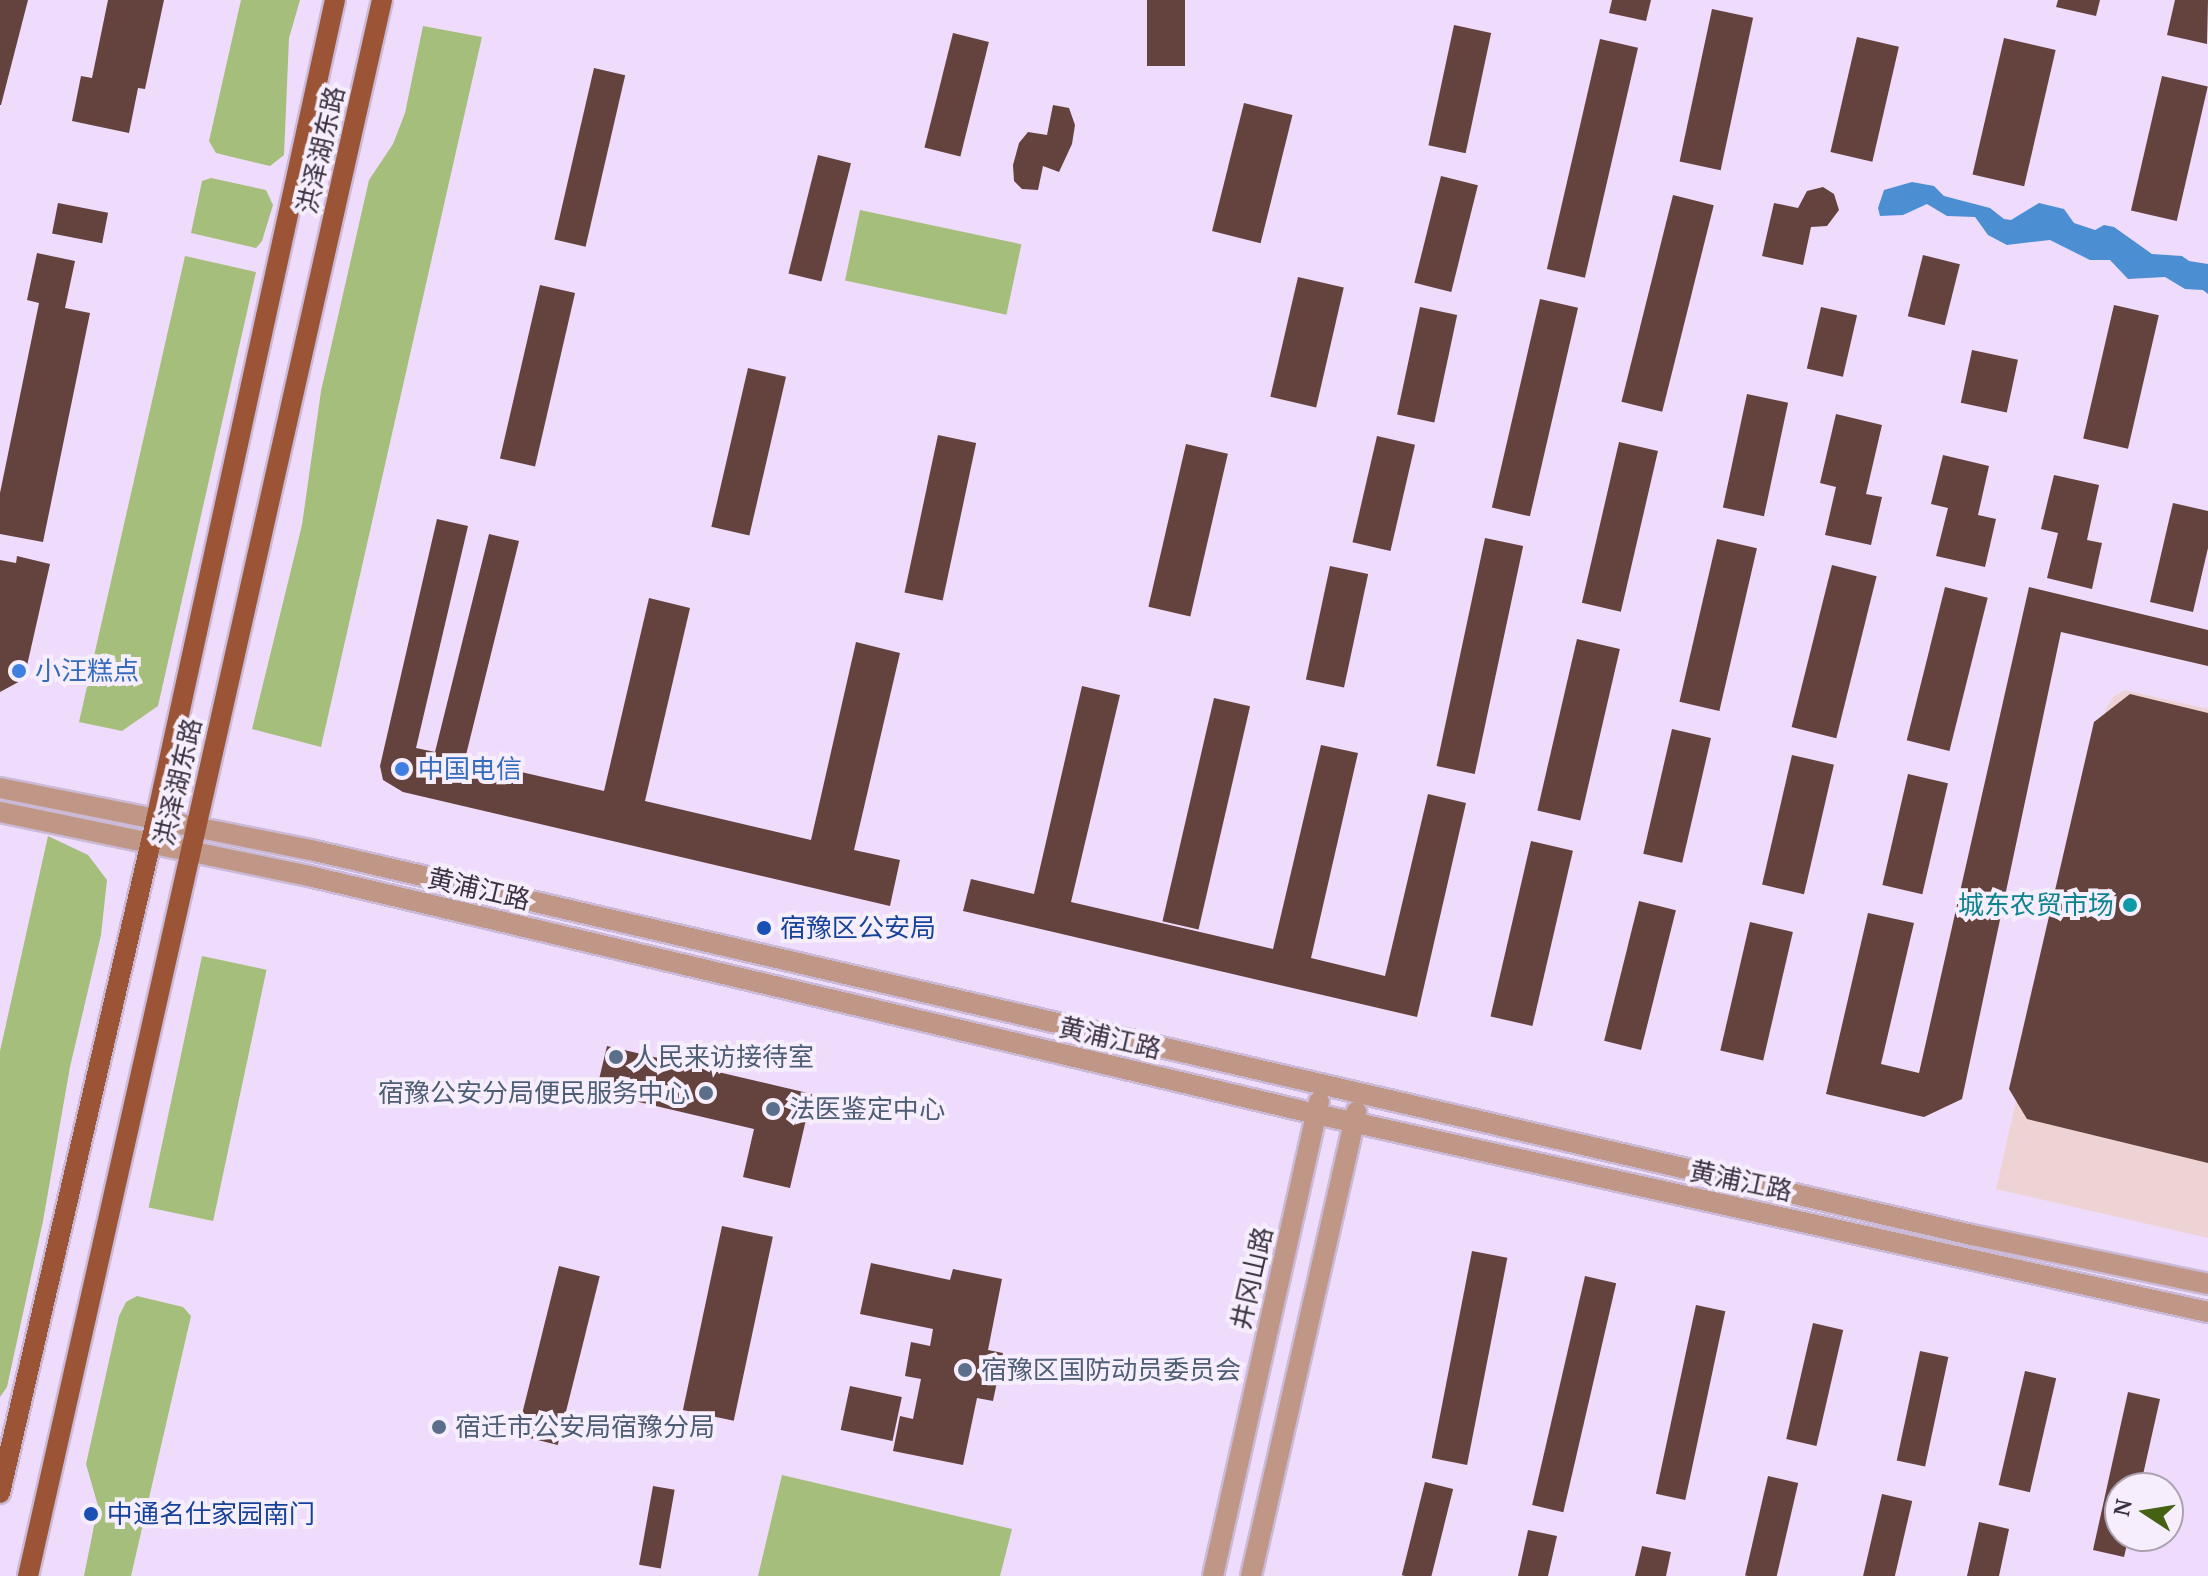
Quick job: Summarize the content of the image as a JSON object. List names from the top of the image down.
{
  "streets": {
    "main road": ["洪泽湖东路"],
    "street": ["黄浦江路", "井冈山路"]
  },
  "crossings": [
    ["洪泽湖东路", "黄浦江路"],
    ["黄浦江路", "井冈山路"]
  ],
  "places": [
    "小汪糕点",
    "中国电信",
    "城东农贸市场",
    "宿豫区公安局",
    "人民来访接待室",
    "宿豫公安分局便民服务中心",
    "法医鉴定中心",
    "宿豫区国防动员委员会",
    "宿迁市公安局宿豫分局",
    "中通名仕家园南门"
  ],
  "north": "left"
}
